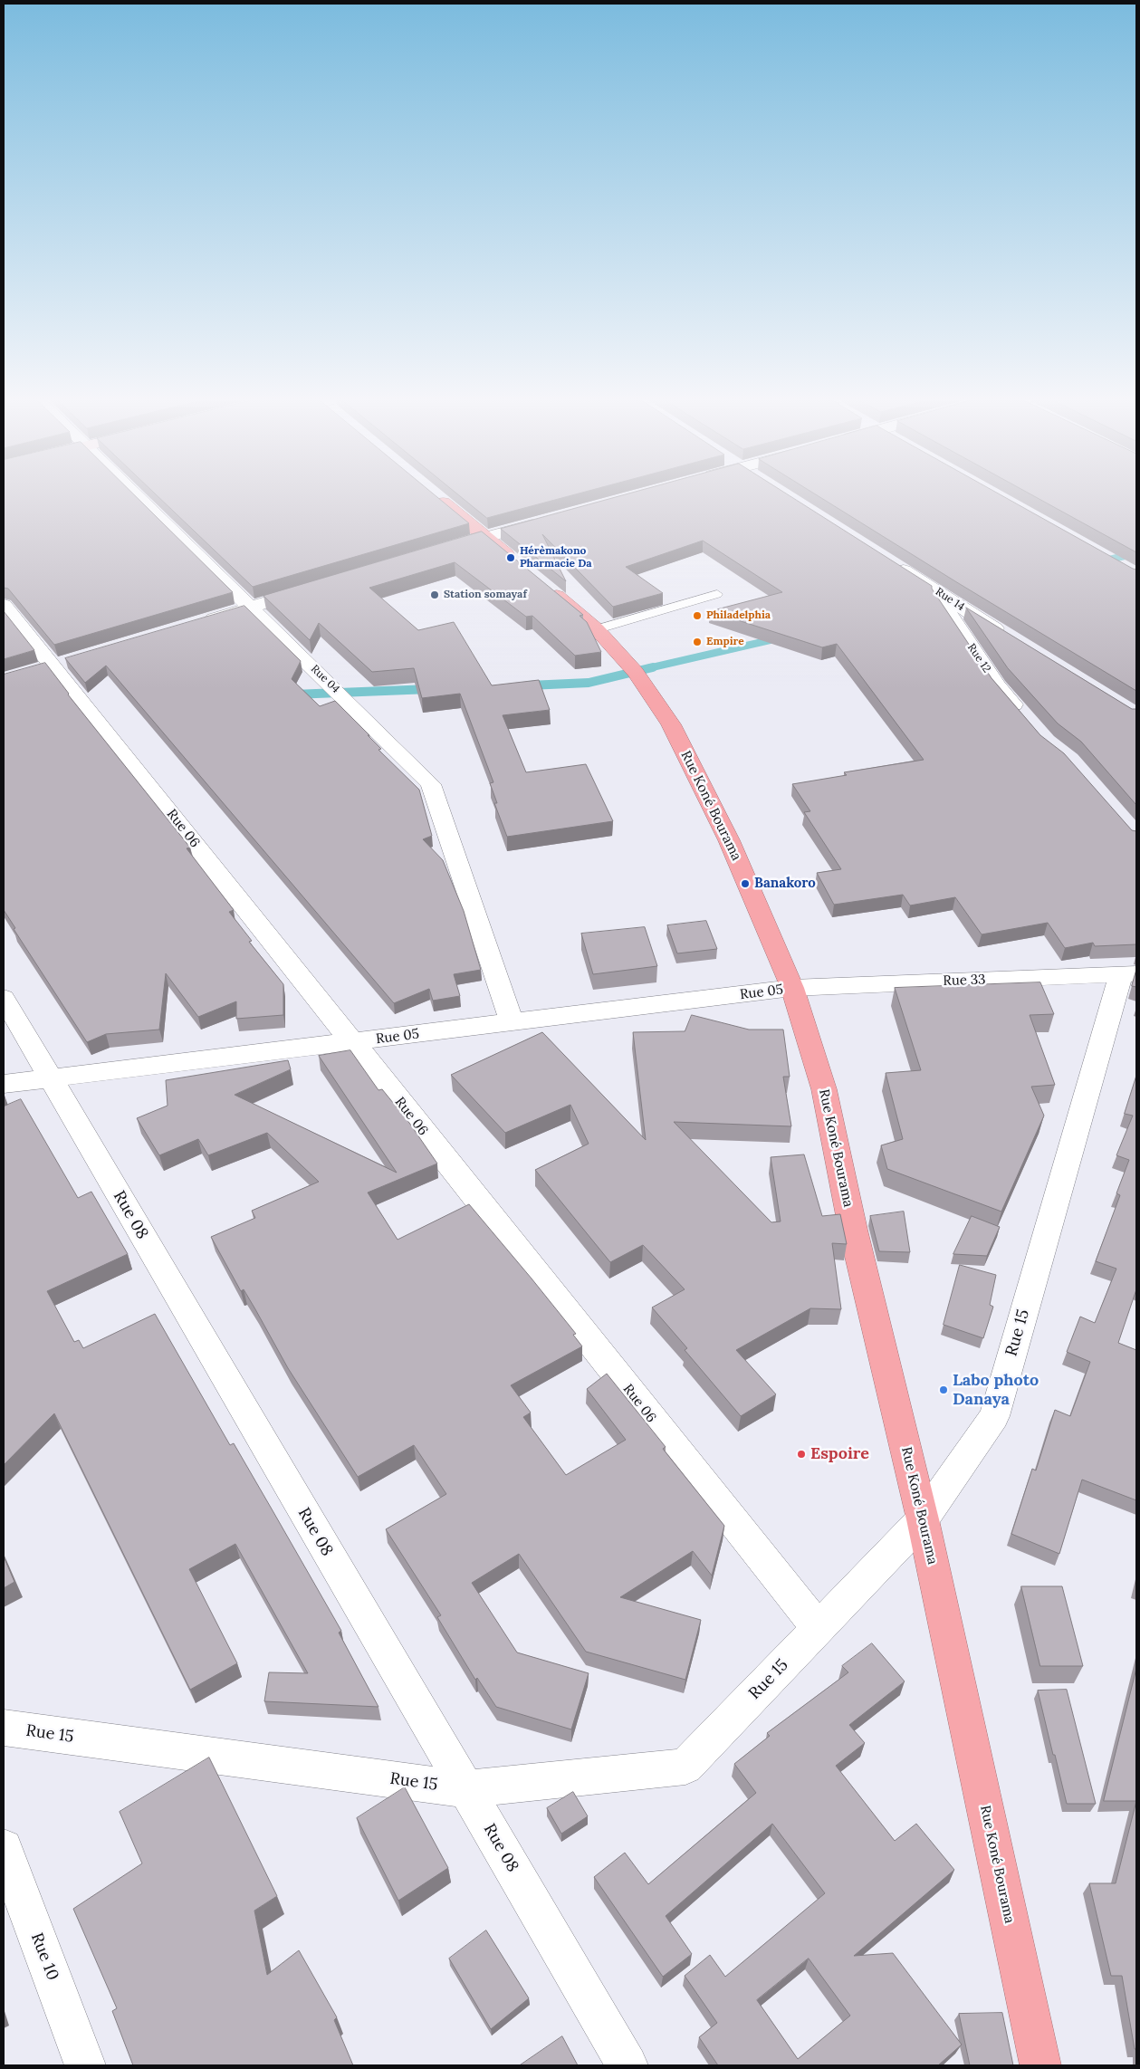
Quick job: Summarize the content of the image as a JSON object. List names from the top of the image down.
{
  "streets": {
    "highway": ["Rue Koné Bourama"],
    "street": [
      "Rue 14",
      "Rue 12",
      "Rue 04",
      "Rue 06",
      "Rue 33",
      "Rue 05",
      "Rue 08",
      "Rue 15",
      "Rue 10"
    ]
  },
  "crossings": [
    ["Rue 14", "Rue 12"],
    ["Rue 04", "Rue 05"],
    ["Rue Koné Bourama", "Rue 33"],
    ["Rue Koné Bourama", "Rue 05"],
    ["Rue Koné Bourama", "Rue 15"],
    ["Rue 06", "Rue 05"],
    ["Rue 06", "Rue 15"],
    ["Rue 33", "Rue 05"],
    ["Rue 33", "Rue 15"],
    ["Rue 05", "Rue 08"],
    ["Rue 08", "Rue 15"]
  ],
  "places": [
    "Hérèmakono Pharmacie Da",
    "Station somayaf",
    "Philadelphia",
    "Empire",
    "Banakoro",
    "Labo photo Danaya",
    "Espoire"
  ]
}
